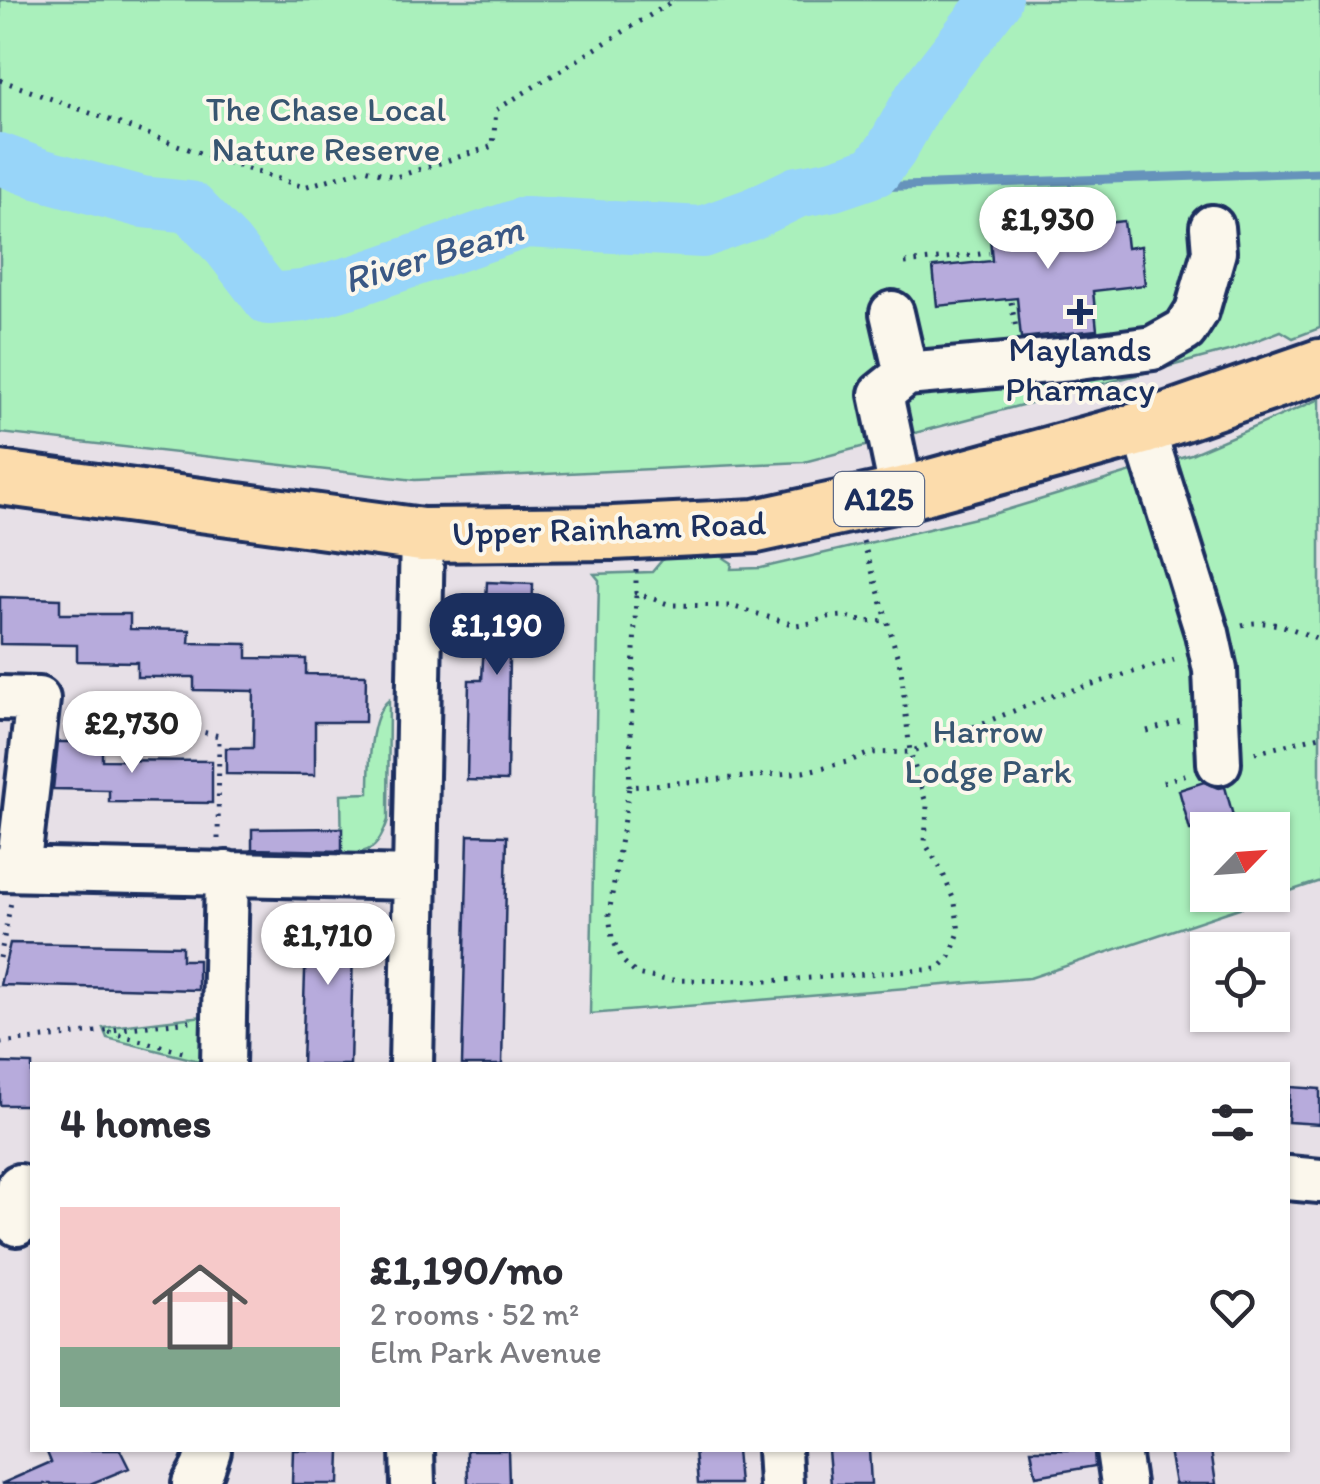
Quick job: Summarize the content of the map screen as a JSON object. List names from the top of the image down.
{
  "streets": {
    "main road": ["A125", "Upper Rainham Road"]
  },
  "water": ["River Beam"],
  "parks": ["The Chase Local Nature Reserve", "Harrow Lodge Park"],
  "places": {
    "health": ["Maylands Pharmacy"]
  },
  "north": "top right",
  "page": {
    "price": [
      "£1,930",
      "£1,190",
      "£2,730",
      "£1,710"
    ],
    "heading": "4 homes",
    "list": [
      {
        "name": "£1,190/mo",
        "note": "2 rooms · 52 m² · Elm Park Avenue"
      }
    ]
  }
}
